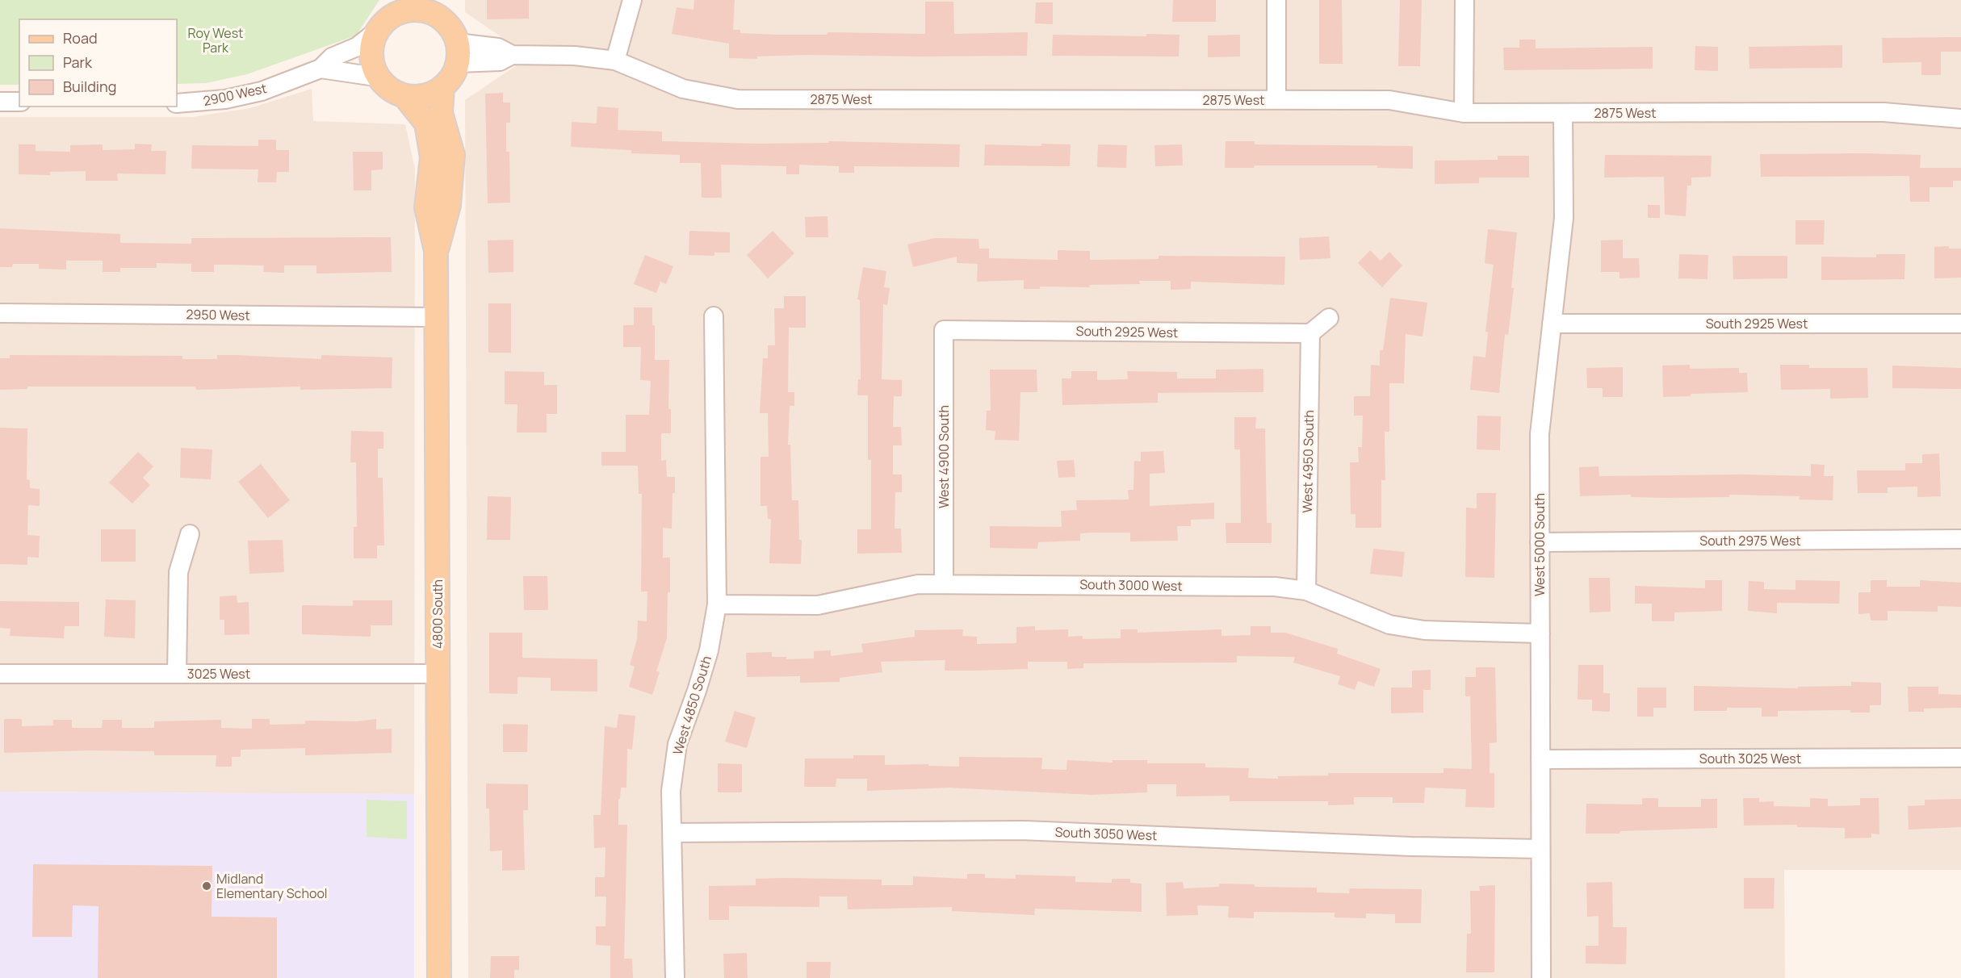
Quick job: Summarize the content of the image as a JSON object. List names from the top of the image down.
{
  "streets": {
    "main road": ["4800 South"],
    "street": [
      "2900 West",
      "2875 West",
      "2950 West",
      "South 2925 West",
      "West 4900 South",
      "West 4950 South",
      "South 2975 West",
      "West 5000 South",
      "South 3000 West",
      "3025 West",
      "West 4850 South",
      "South 3025 West",
      "South 3050 West"
    ]
  },
  "crossings": [
    ["2875 West", "West 5000 South"],
    ["2875 West", "4800 South"],
    ["2950 West", "4800 South"],
    ["South 2925 West", "West 4900 South"],
    ["South 2925 West", "West 4950 South"],
    ["South 2925 West", "West 5000 South"],
    ["West 4900 South", "South 3000 West"],
    ["West 4950 South", "South 3000 West"],
    ["South 2975 West", "West 5000 South"],
    ["West 5000 South", "South 3000 West"],
    ["West 5000 South", "South 3025 West"],
    ["West 5000 South", "South 3050 West"],
    ["South 3000 West", "West 4850 South"],
    ["4800 South", "3025 West"],
    ["West 4850 South", "South 3050 West"]
  ],
  "parks": ["Roy West Park"],
  "places": ["Midland Elementary School"],
  "legend": ["Road", "Park", "Building"]
}
